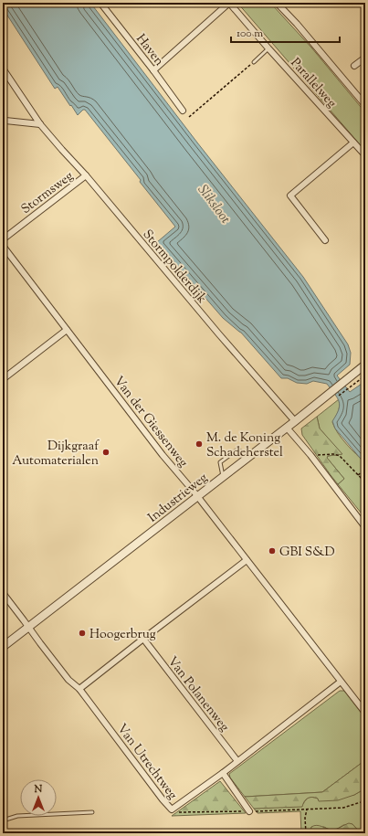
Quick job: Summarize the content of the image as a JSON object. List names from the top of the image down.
{
  "streets": {
    "street": [
      "Haven",
      "Parallelweg",
      "Stormsweg",
      "Stormpolderdijk",
      "Van der Giessenweg",
      "Industrieweg",
      "Van Polanenweg",
      "Van Utrechtweg"
    ]
  },
  "crossings": [
    ["Stormsweg", "Stormpolderdijk"],
    ["Stormpolderdijk", "Industrieweg"],
    ["Van der Giessenweg", "Industrieweg"],
    ["Van der Giessenweg", "Van Utrechtweg"],
    ["Industrieweg", "Van Utrechtweg"],
    ["Van Polanenweg", "Van Utrechtweg"]
  ],
  "water": ["Sliksloot"],
  "places": [
    "M. de Koning Schadeherstel",
    "Dijkgraaf Automaterialen",
    "GBI S&D",
    "Hoogerbrug"
  ],
  "scale_bar": "100 m",
  "north": "top"
}
